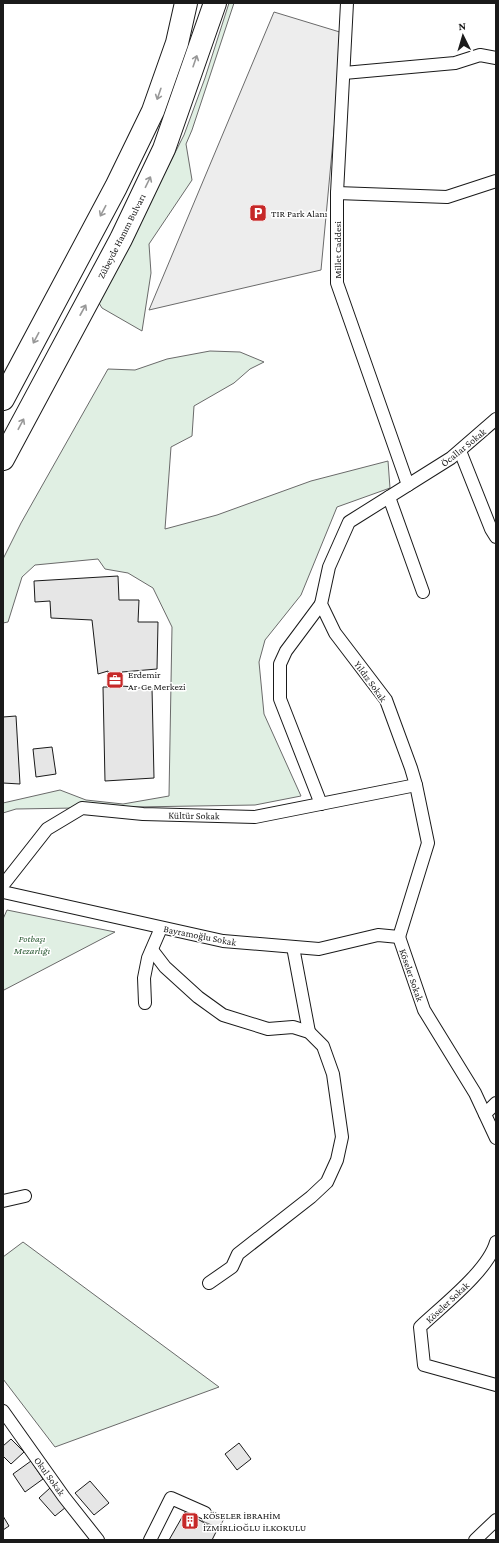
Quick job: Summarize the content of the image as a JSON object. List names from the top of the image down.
{
  "streets": {
    "highway": ["Zübeyde Hanım Bulvarı"],
    "street": [
      "Millet Caddesi",
      "Öcallar Sokak",
      "Yıldız Sokak",
      "Kültür Sokak",
      "Bayramoğlu Sokak",
      "Köseler Sokak",
      "Okul Sokak"
    ]
  },
  "crossings": [
    ["Millet Caddesi", "Öcallar Sokak"],
    ["Yıldız Sokak", "Kültür Sokak"],
    ["Yıldız Sokak", "Bayramoğlu Sokak"],
    ["Yıldız Sokak", "Köseler Sokak"],
    ["Bayramoğlu Sokak", "Köseler Sokak"]
  ],
  "parks": ["Potbaşı Mezarlığı"],
  "places": {
    "parking": ["TIR Park Alanı"],
    "office": ["Erdemir Ar-Ge Merkezi"],
    "building": ["KÖSELER İBRAHİM İZMİRLİOĞLU İLKOKULU"]
  },
  "north": "top"
}
